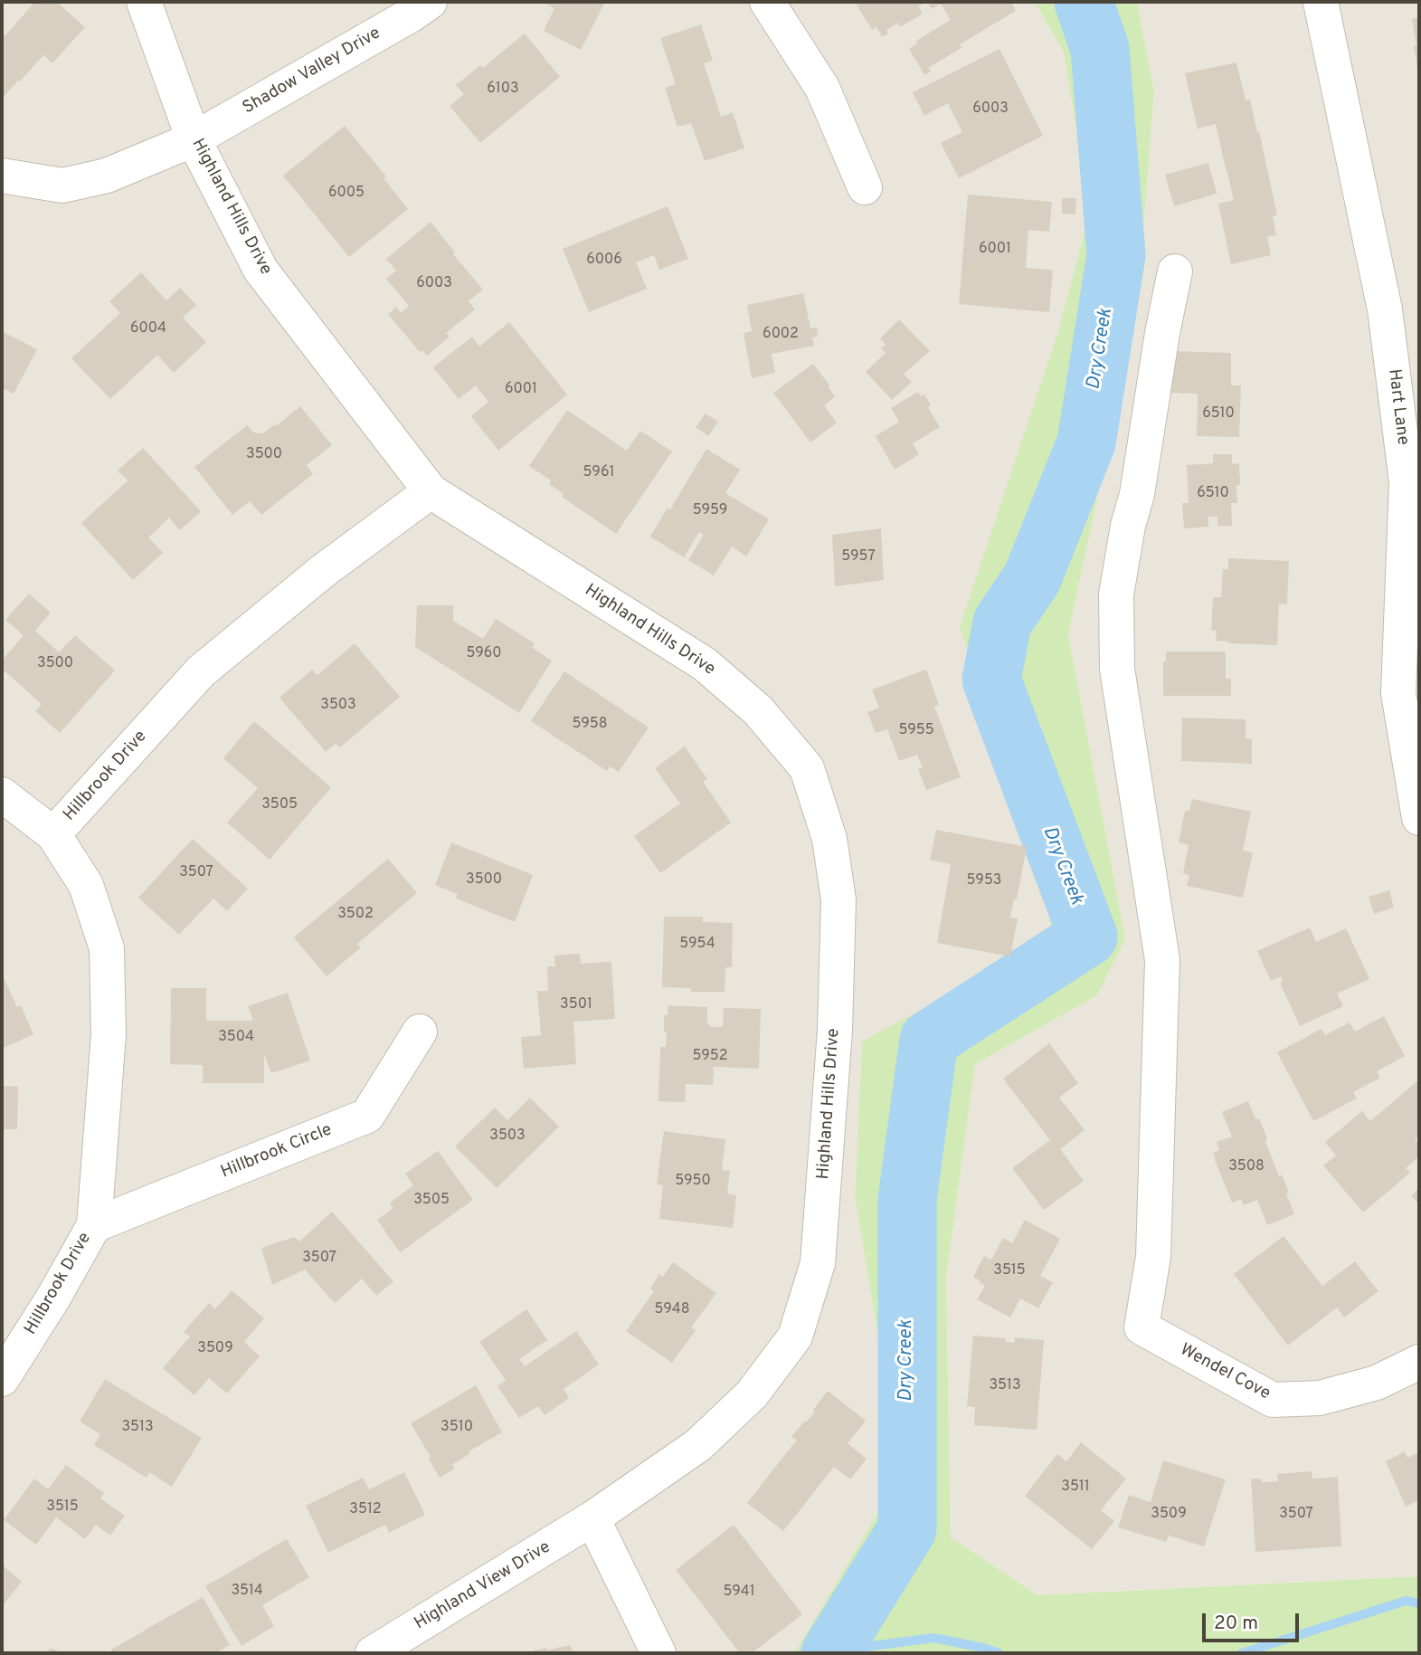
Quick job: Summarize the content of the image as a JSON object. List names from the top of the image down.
{
  "streets": {
    "street": [
      "Shadow Valley Drive",
      "Highland Hills Drive",
      "Hart Lane",
      "Hillbrook Drive",
      "Hillbrook Circle",
      "Wendel Cove",
      "Highland View Drive"
    ]
  },
  "crossings": [
    ["Shadow Valley Drive", "Highland Hills Drive"],
    ["Highland Hills Drive", "Hillbrook Drive"],
    ["Highland Hills Drive", "Highland View Drive"],
    ["Hillbrook Drive", "Hillbrook Circle"]
  ],
  "water": ["Dry Creek"],
  "house_numbers": [
    "6103",
    "6003",
    "6005",
    "6001",
    "6006",
    "6003",
    "6004",
    "6002",
    "6001",
    "6510",
    "3500",
    "5961",
    "6510",
    "5959",
    "5957",
    "5960",
    "3500",
    "3503",
    "5958",
    "5955",
    "3505",
    "3507",
    "3500",
    "5953",
    "3502",
    "5954",
    "3501",
    "3504",
    "5952",
    "3503",
    "3508",
    "5950",
    "3505",
    "3507",
    "3515",
    "5948",
    "3509",
    "3513",
    "3513",
    "3510",
    "3511",
    "3515",
    "3512",
    "3509",
    "3507",
    "3514",
    "5941"
  ],
  "scale_bar": "20 m"
}
